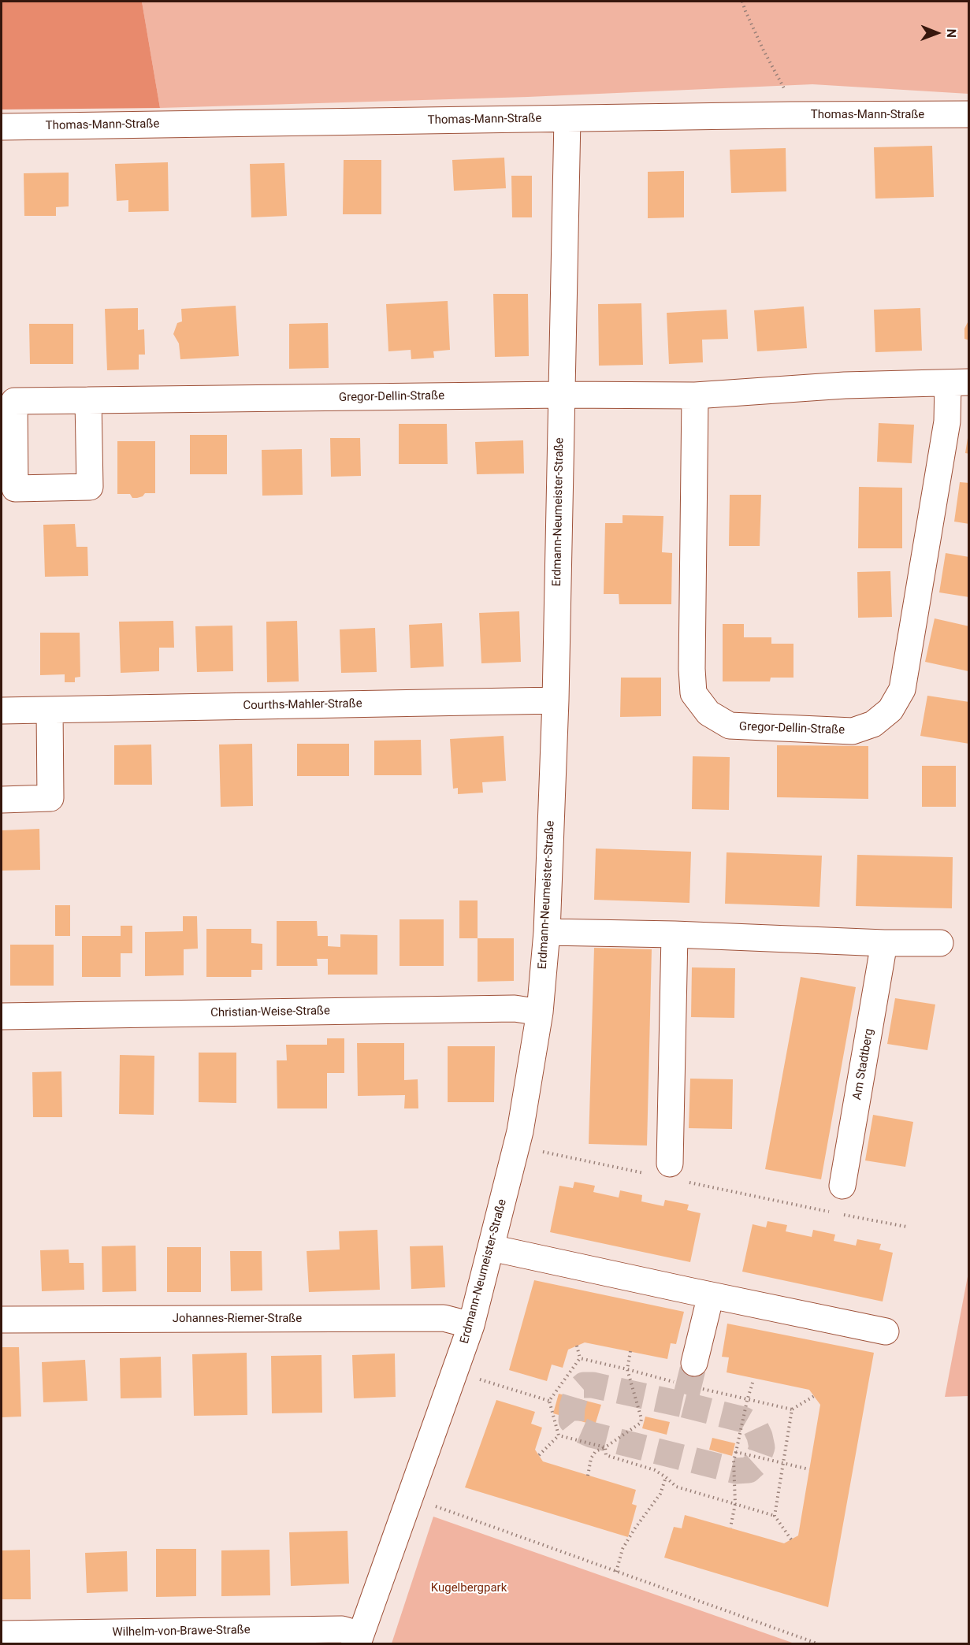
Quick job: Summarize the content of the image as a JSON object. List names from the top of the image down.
{
  "streets": {
    "street": [
      "Thomas-Mann-Straße",
      "Gregor-Dellin-Straße",
      "Erdmann-Neumeister-Straße",
      "Courths-Mahler-Straße",
      "Christian-Weise-Straße",
      "Am Stadtberg",
      "Johannes-Riemer-Straße",
      "Wilhelm-von-Brawe-Straße"
    ]
  },
  "crossings": [
    ["Thomas-Mann-Straße", "Erdmann-Neumeister-Straße"],
    ["Gregor-Dellin-Straße", "Erdmann-Neumeister-Straße"],
    ["Erdmann-Neumeister-Straße", "Courths-Mahler-Straße"],
    ["Erdmann-Neumeister-Straße", "Christian-Weise-Straße"],
    ["Erdmann-Neumeister-Straße", "Johannes-Riemer-Straße"],
    ["Erdmann-Neumeister-Straße", "Wilhelm-von-Brawe-Straße"]
  ],
  "parks": ["Kugelbergpark"],
  "north": "right"
}
